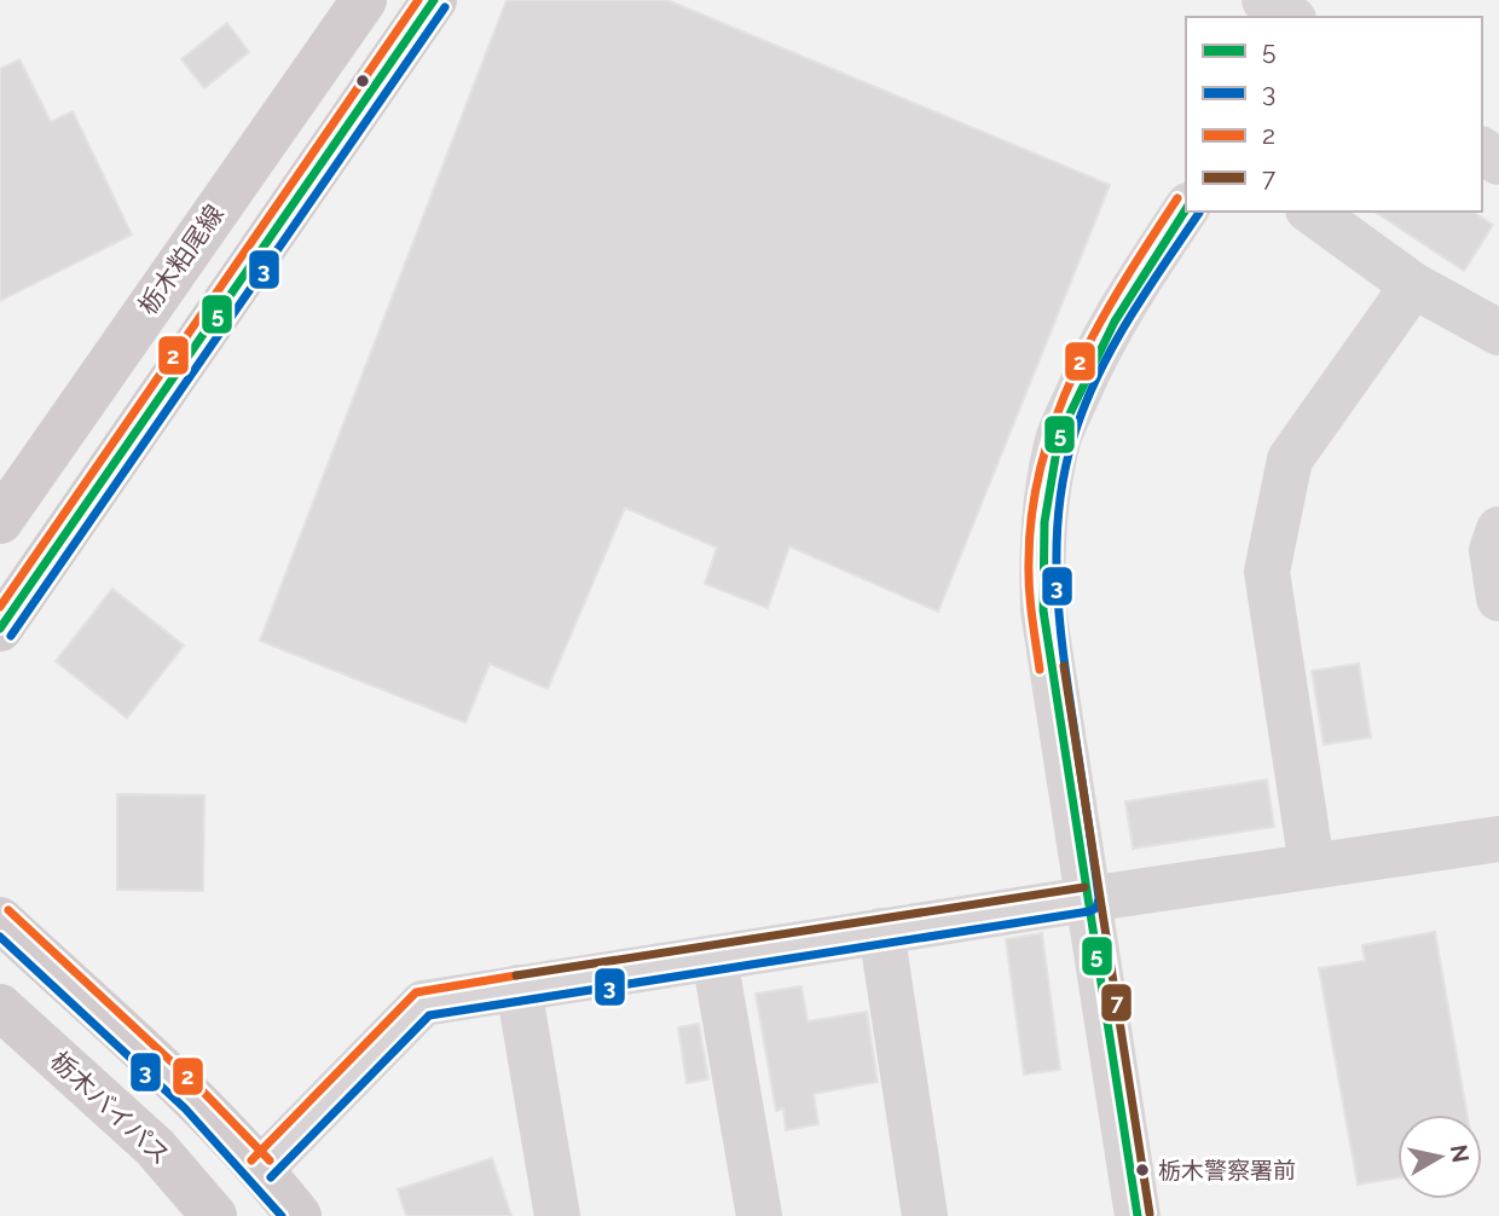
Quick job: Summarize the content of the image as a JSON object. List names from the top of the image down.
{
  "streets": {
    "main road": ["栃木粕尾線", "栃木バイパス"]
  },
  "places": ["栃木警察署前"],
  "lines": [
    "transit line 5",
    "transit line 2",
    "transit line 3",
    "transit line 7"
  ],
  "legend": [
    "5",
    "3",
    "2",
    "7"
  ],
  "north": "right"
}
